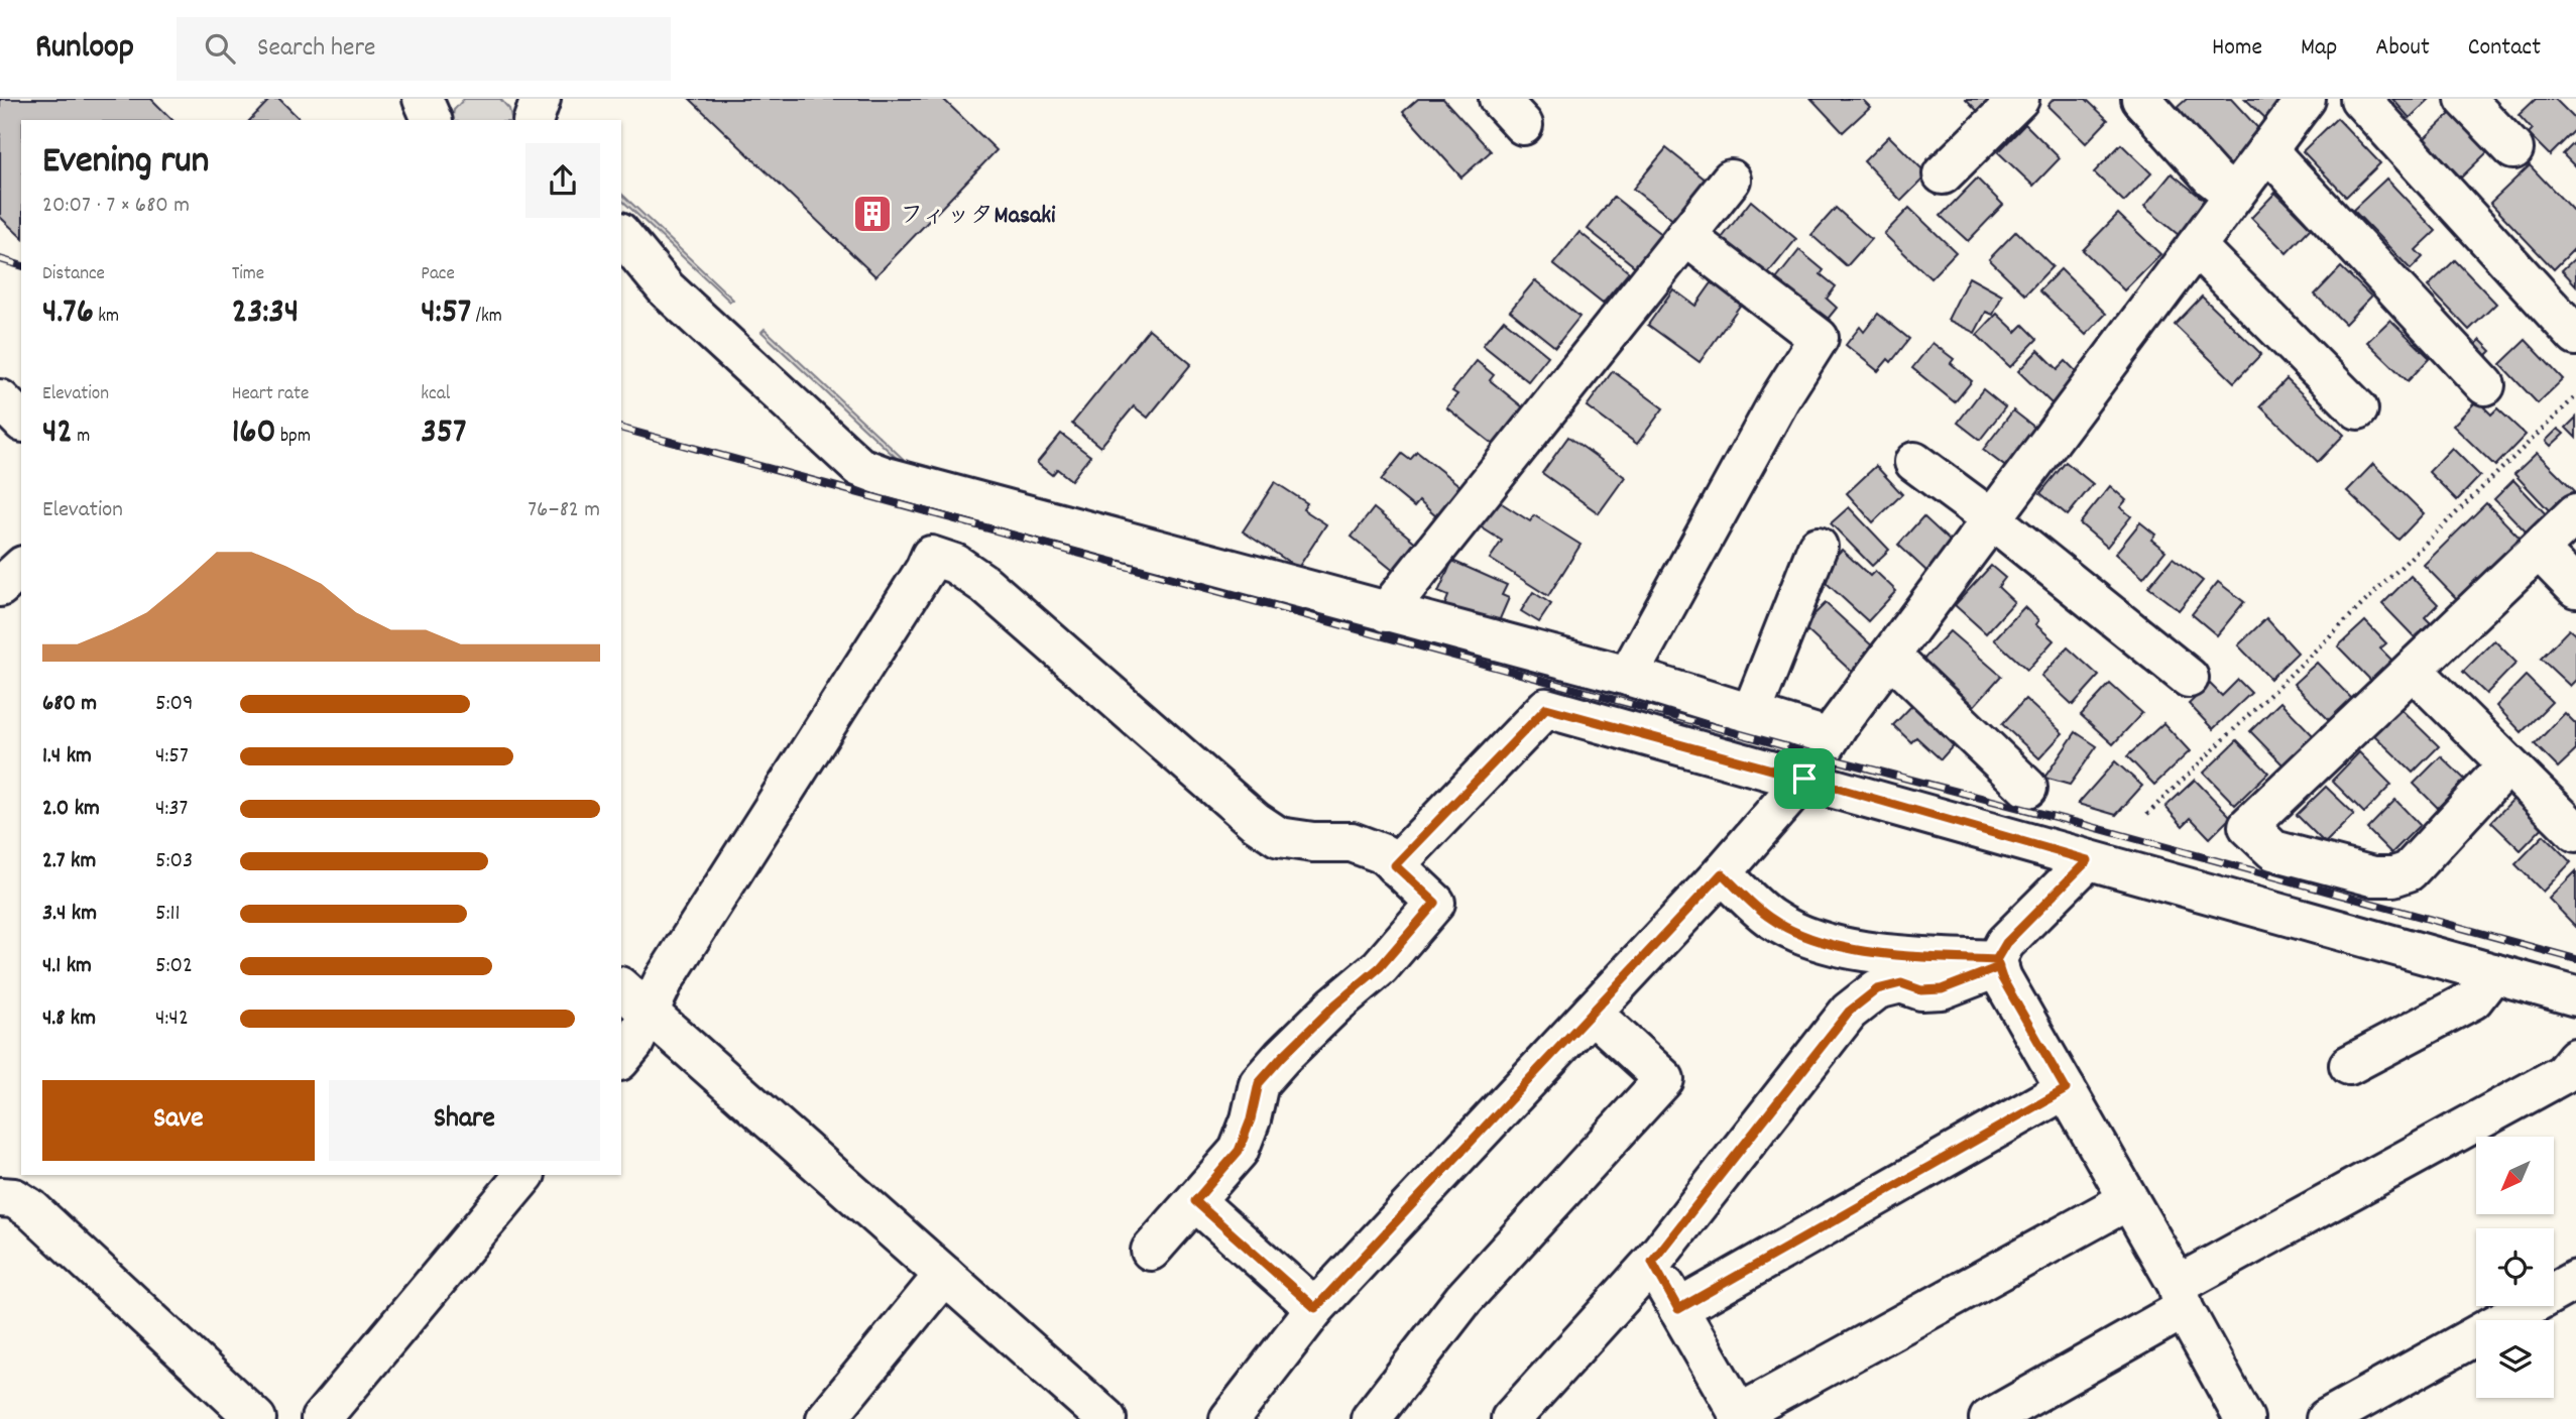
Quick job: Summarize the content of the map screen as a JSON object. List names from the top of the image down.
{
  "places": {
    "building": ["フィッタMasaki"]
  },
  "north": "bottom left",
  "page": {
    "header": "Runloop",
    "search": "Search here",
    "nav": [
      "Home",
      "Map",
      "About",
      "Contact"
    ],
    "heading": ["Evening run", "20:07 · 7 × 680 m"],
    "stats": [
      ["Distance", "4.76 km"],
      ["Time", "23:34"],
      ["Pace", "4:57 /km"],
      ["Elevation", "42 m"],
      ["Heart rate", "160 bpm"],
      ["kcal", "357"]
    ],
    "chart": ["Elevation", "76–82 m"],
    "list": [
      {
        "name": "680 m",
        "note": "5:09"
      },
      {
        "name": "1.4 km",
        "note": "4:57"
      },
      {
        "name": "2.0 km",
        "note": "4:37"
      },
      {
        "name": "2.7 km",
        "note": "5:03"
      },
      {
        "name": "3.4 km",
        "note": "5:11"
      },
      {
        "name": "4.1 km",
        "note": "5:02"
      },
      {
        "name": "4.8 km",
        "note": "4:42"
      }
    ],
    "buttons": ["Save", "Share"]
  }
}
